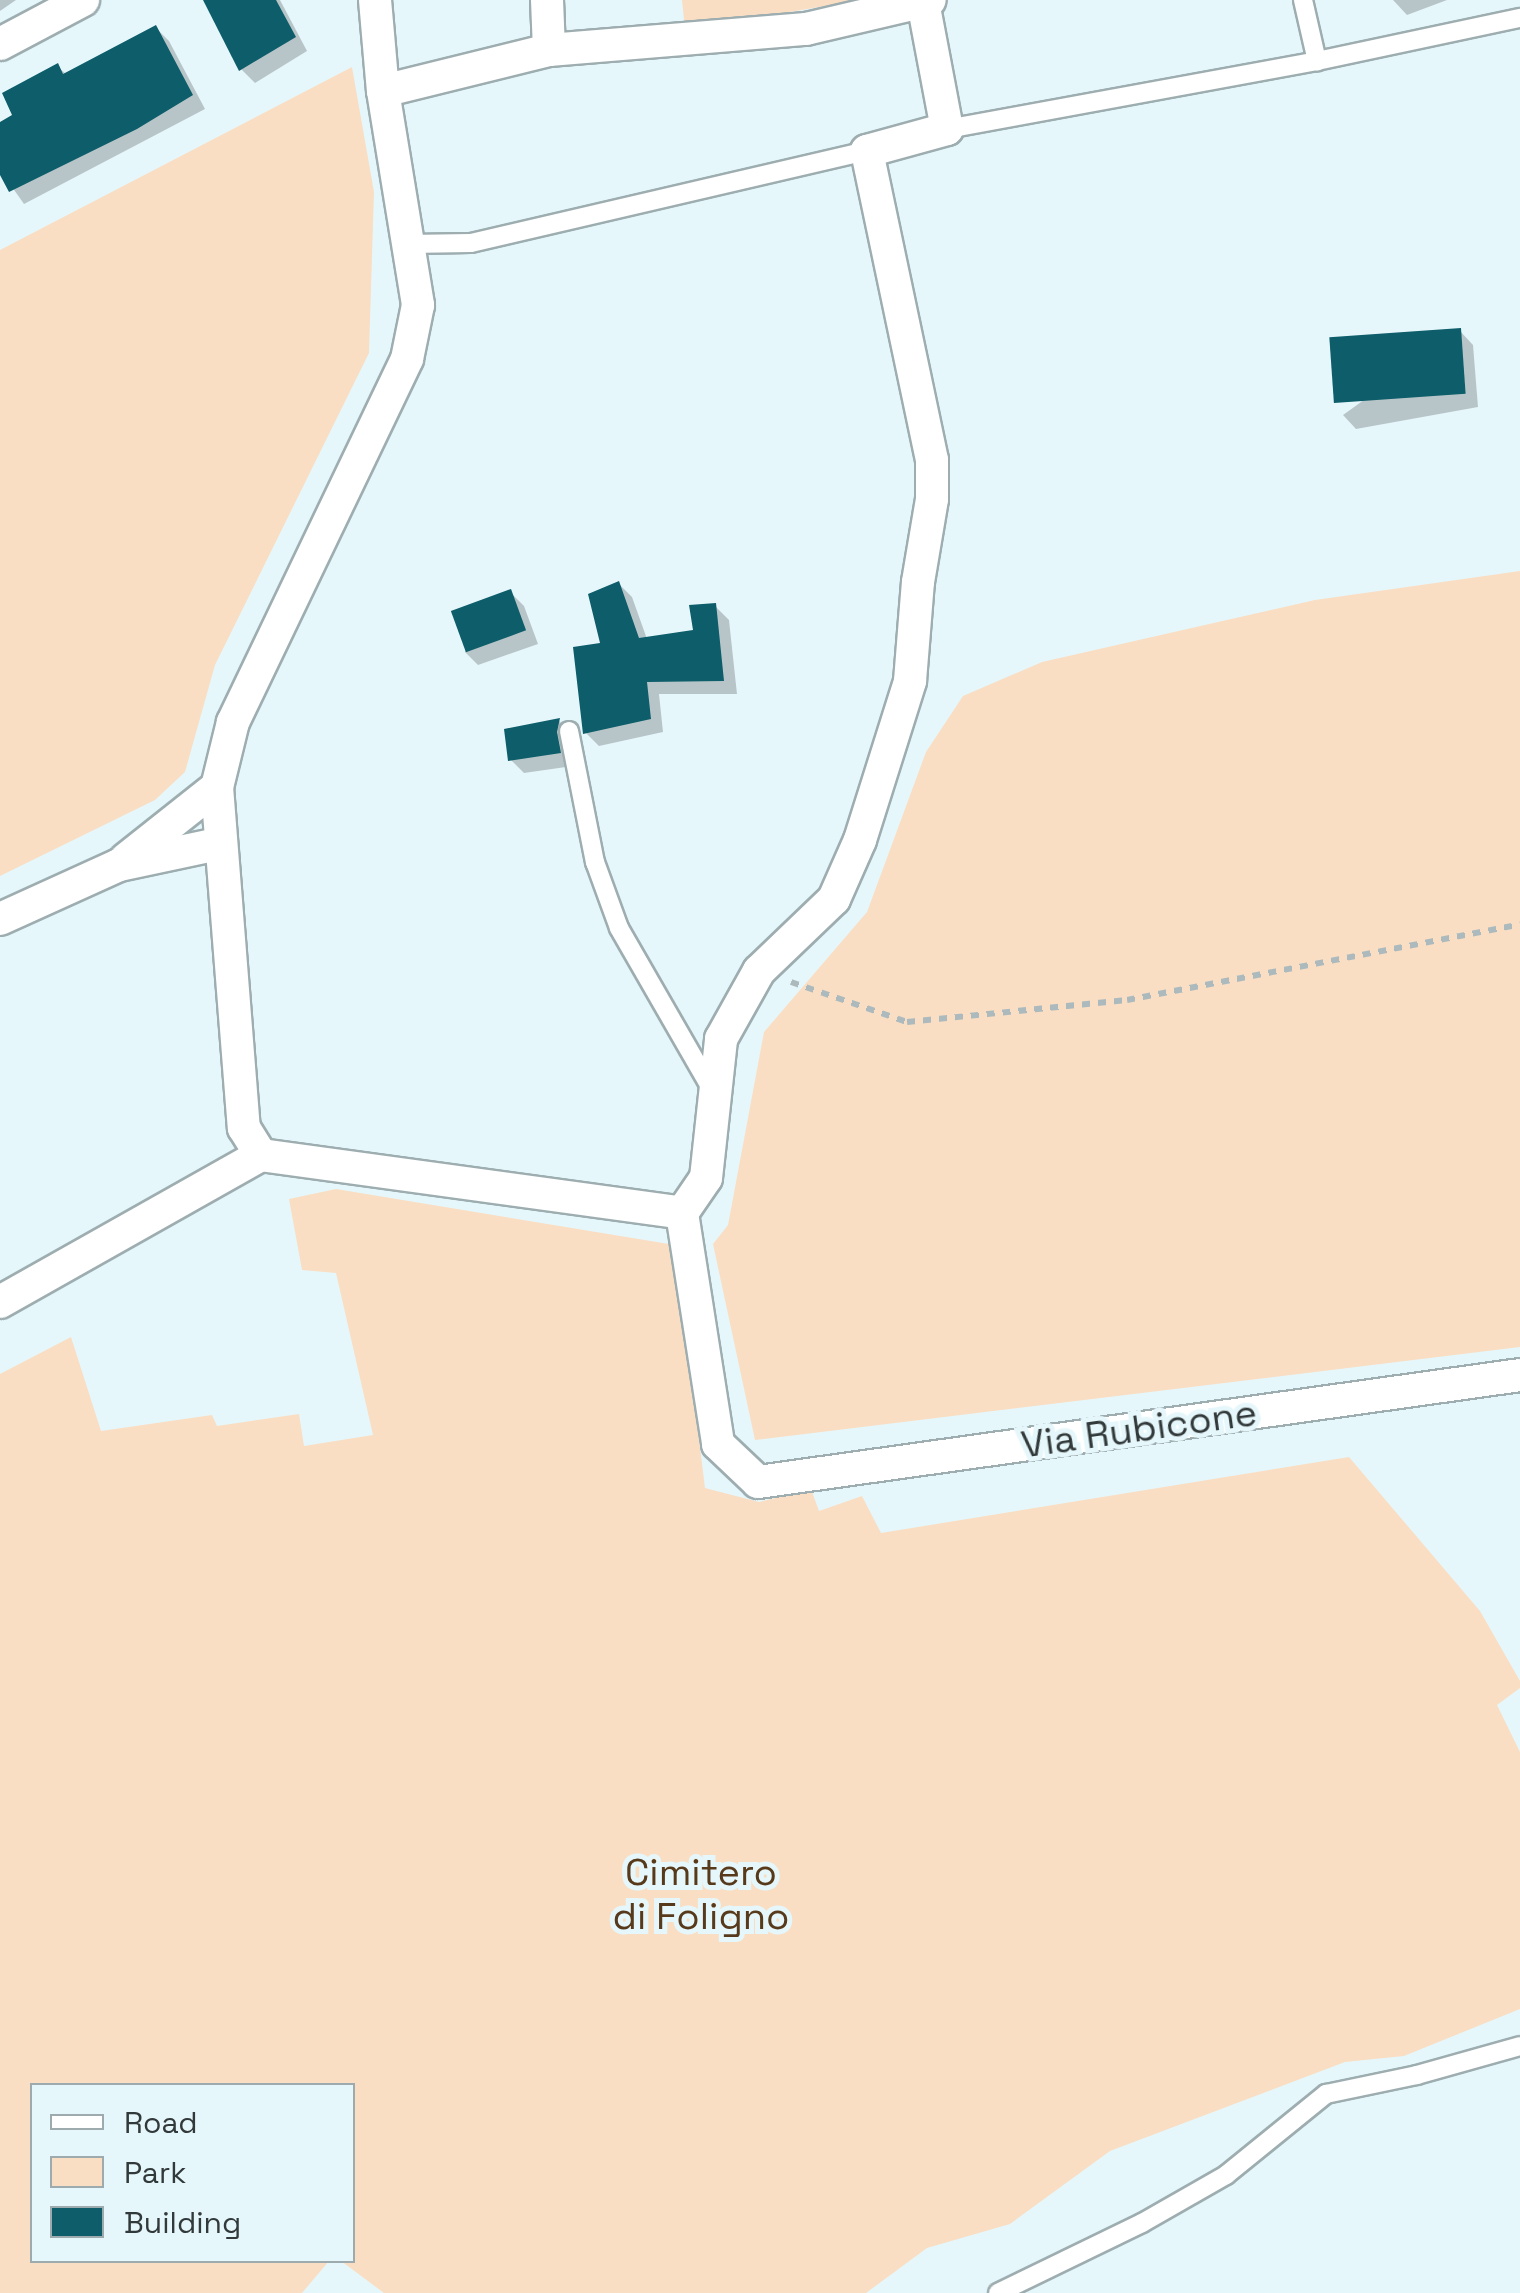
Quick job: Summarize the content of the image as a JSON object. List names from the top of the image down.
{
  "streets": {
    "street": ["Via Rubicone"]
  },
  "parks": ["Cimitero di Foligno"],
  "legend": ["Road", "Park", "Building"]
}
